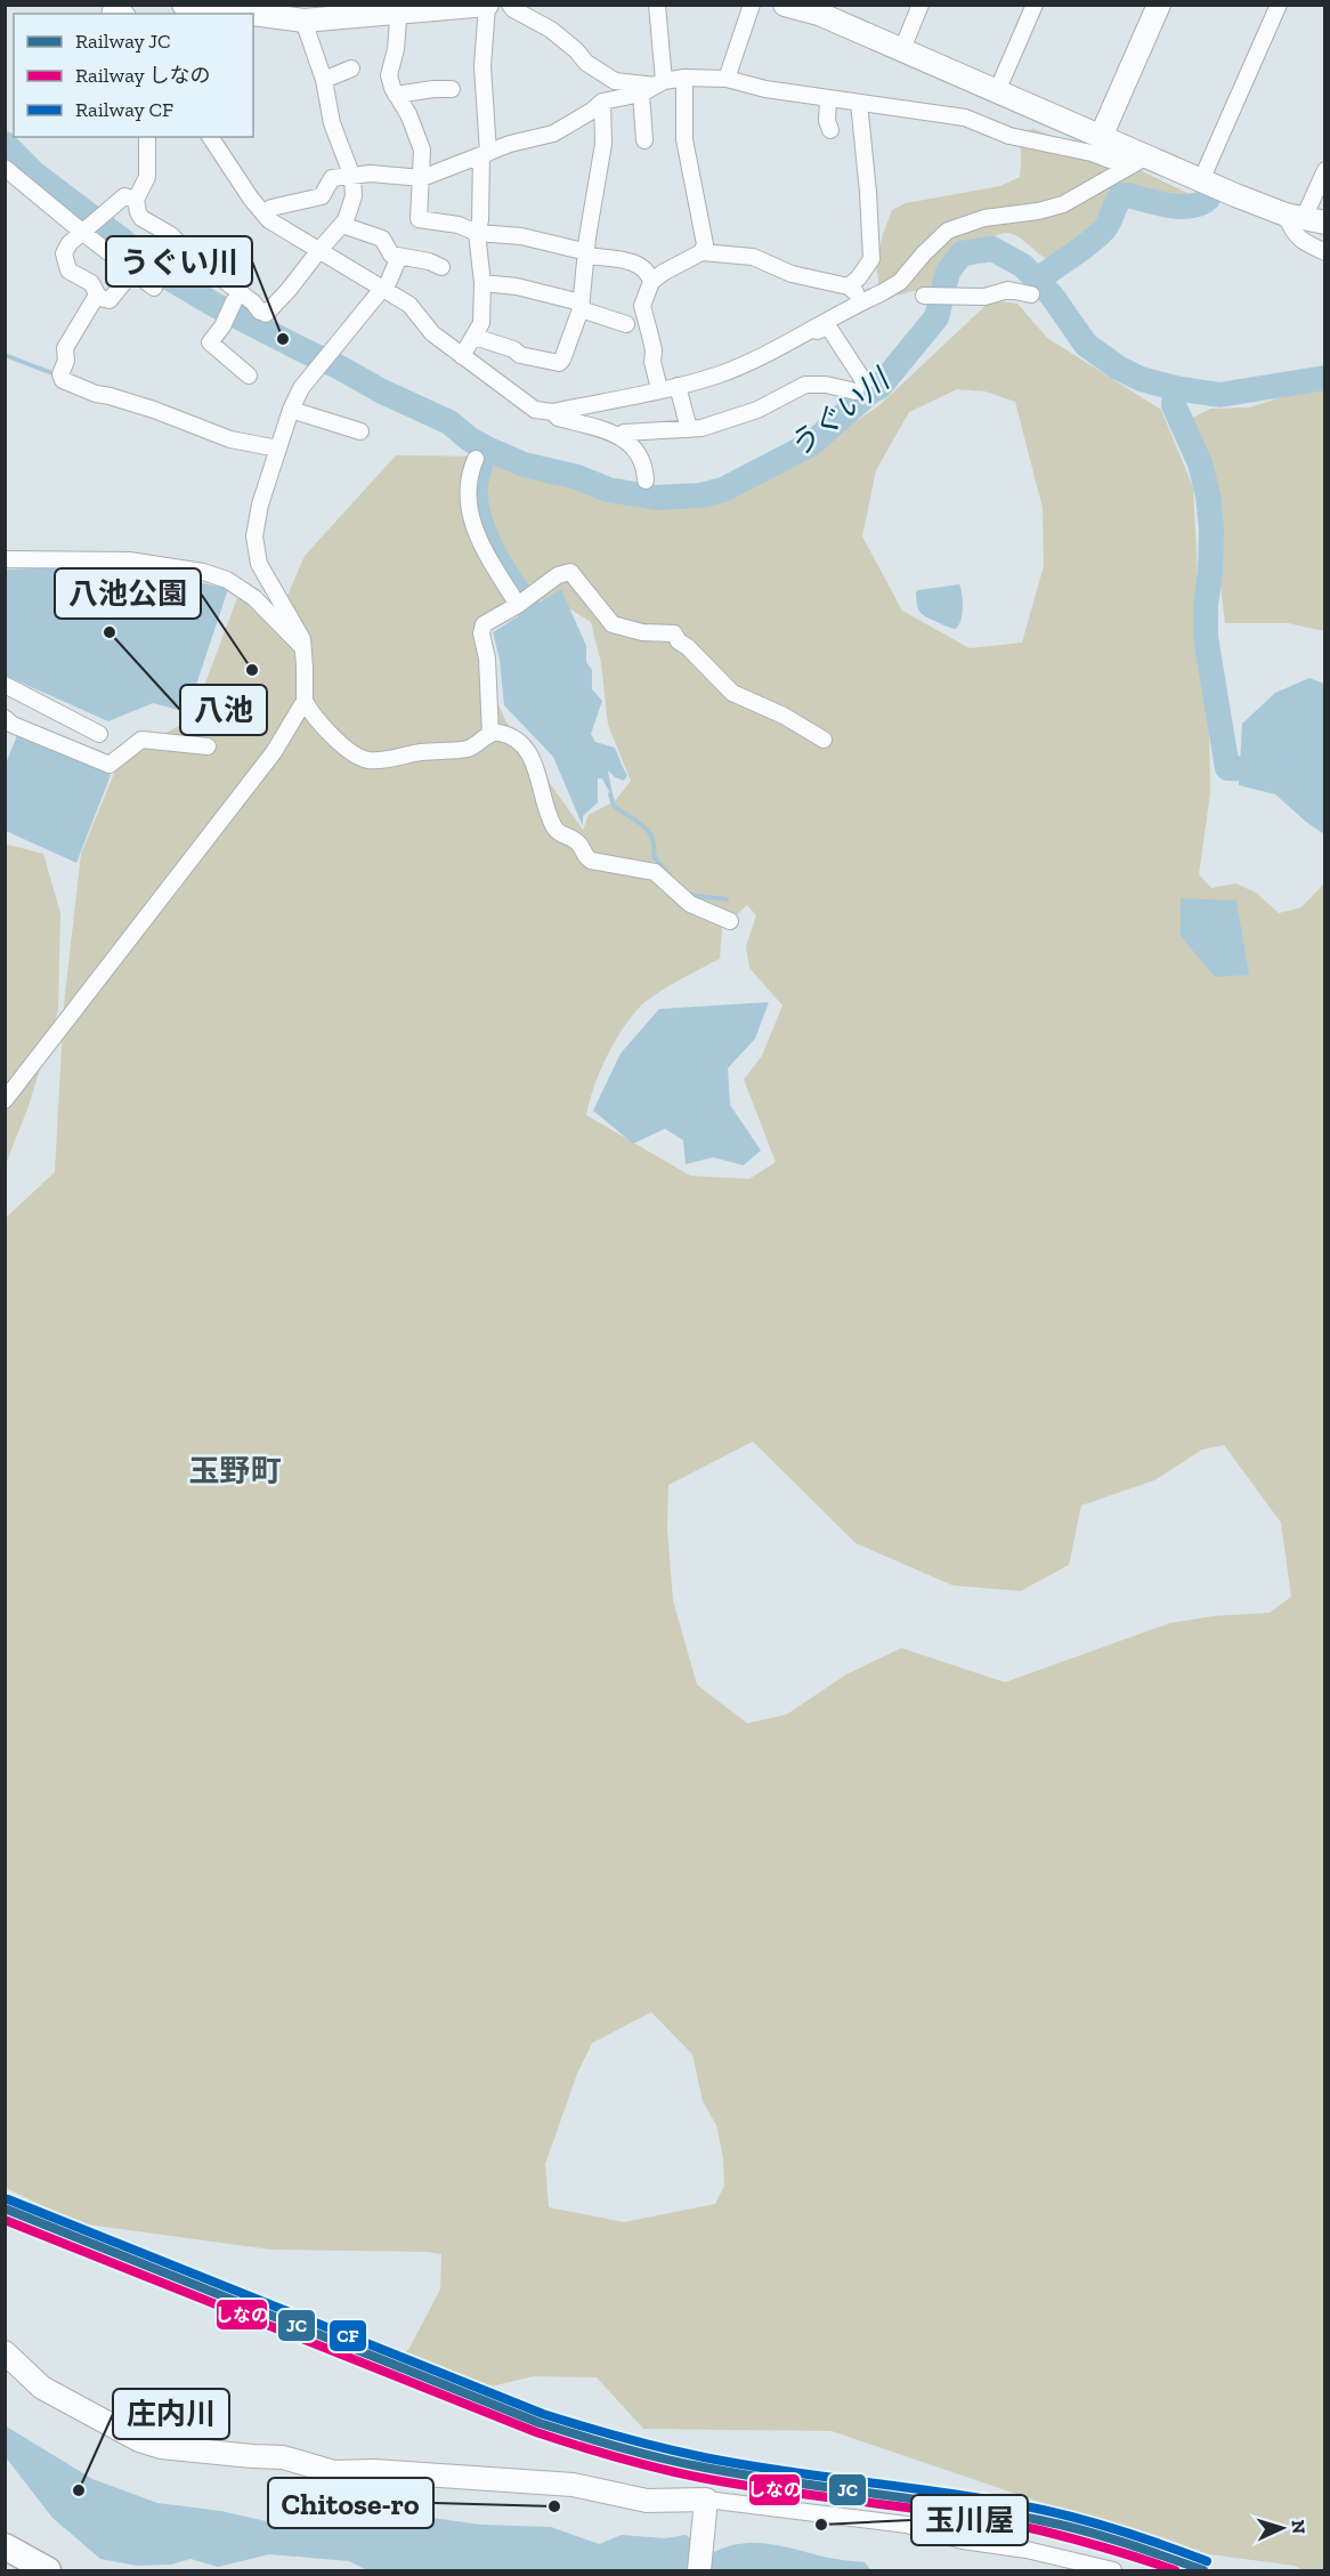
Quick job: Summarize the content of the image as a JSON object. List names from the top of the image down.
{
  "districts": ["玉野町"],
  "water": ["うぐい川"],
  "places": [
    "うぐい川",
    "八池",
    "八池公園",
    "庄内川",
    "Chitose-ro",
    "玉川屋"
  ],
  "lines": ["rail line CF", "rail line JC", "rail line しなの"],
  "legend": ["Railway JC", "Railway しなの", "Railway CF"],
  "north": "right"
}
